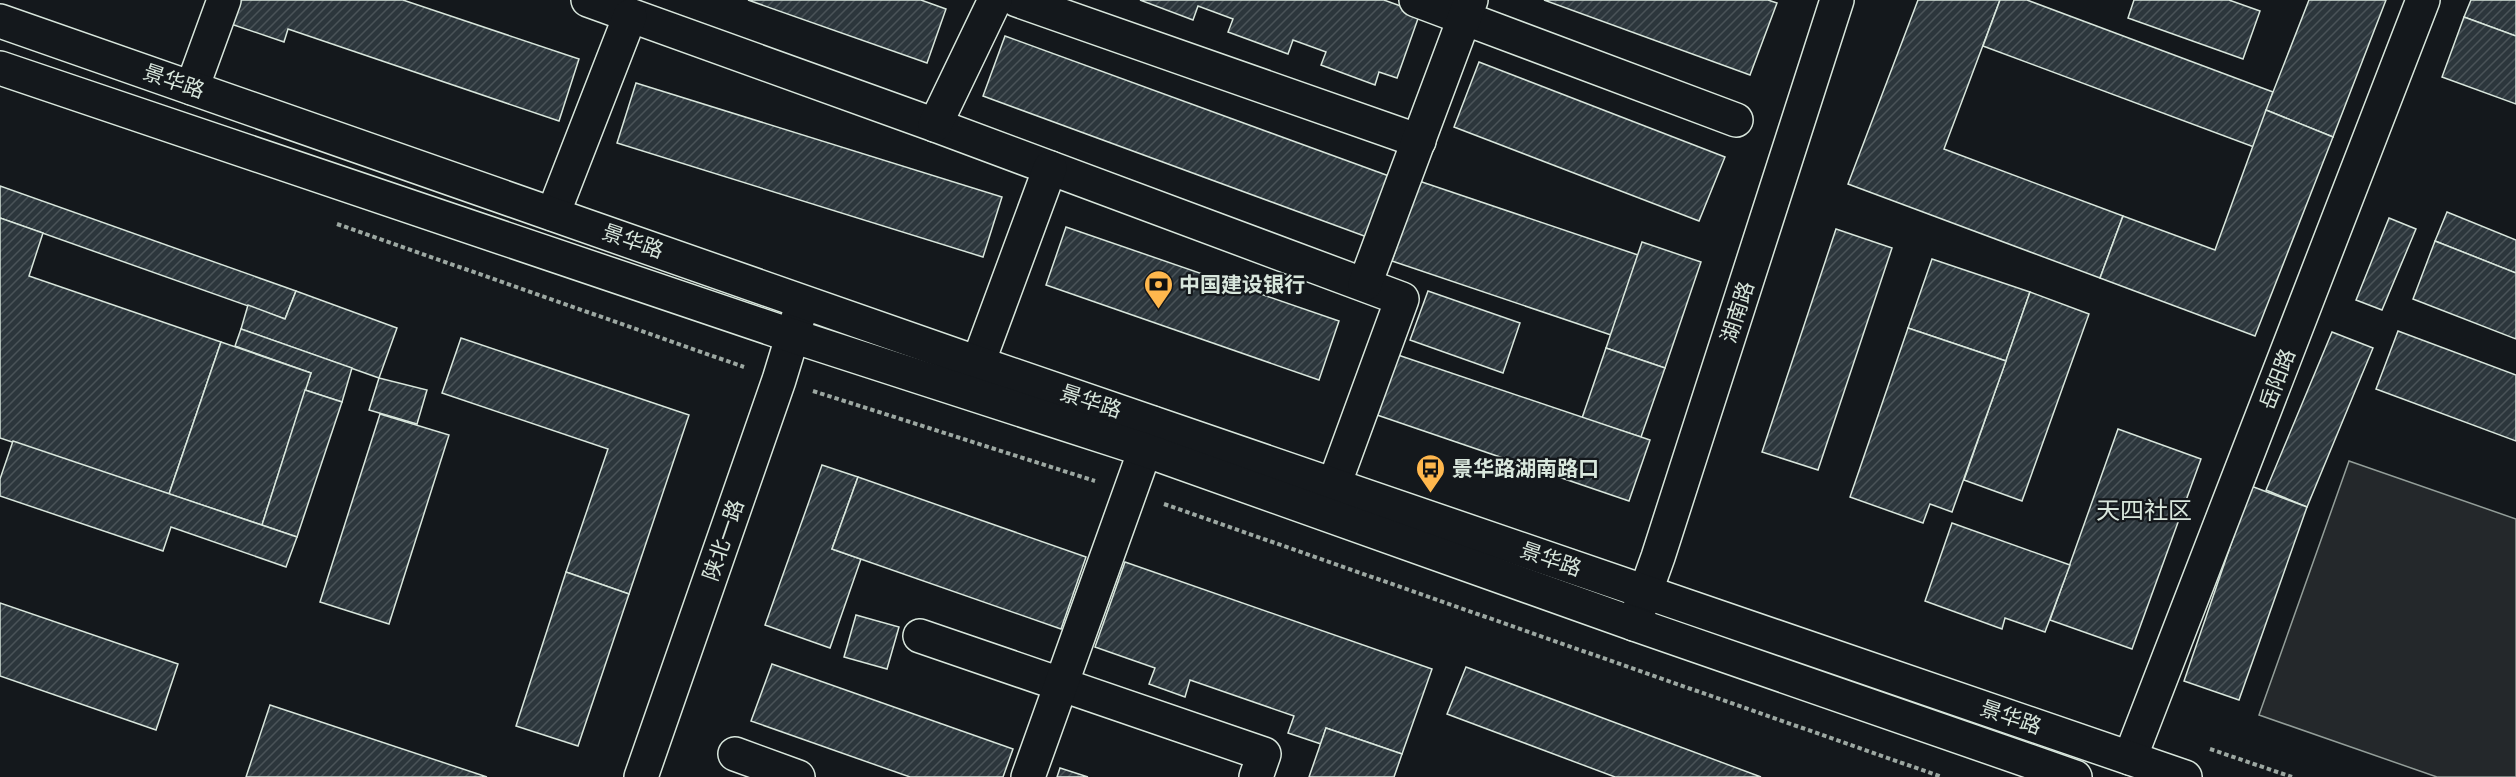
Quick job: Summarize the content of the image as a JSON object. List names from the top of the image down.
{
  "streets": {
    "main road": [
      "景华路",
      "湖南路",
      "岳阳路",
      "陕北一路"
    ]
  },
  "crossings": [
    ["景华路", "湖南路"],
    ["景华路", "岳阳路"],
    ["景华路", "陕北一路"]
  ],
  "districts": ["天四社区"],
  "places": {
    "bank": ["中国建设银行"],
    "bus stop": ["景华路湖南路口"]
  }
}
